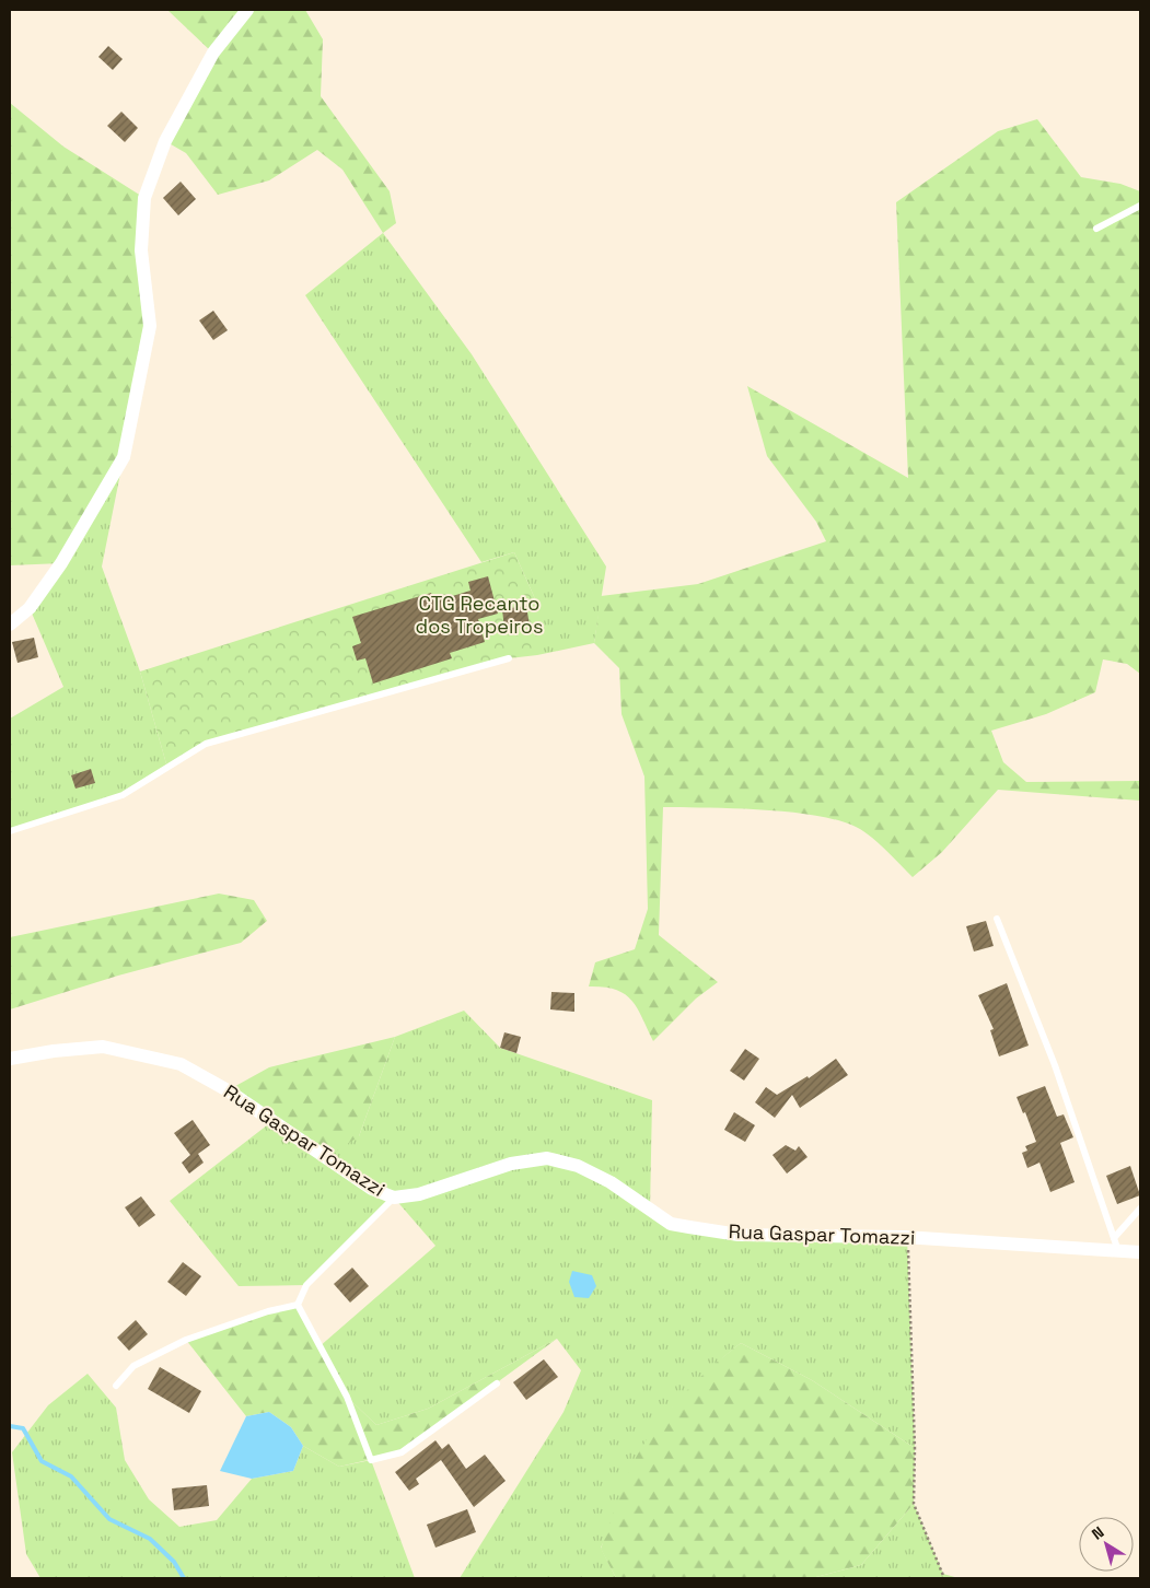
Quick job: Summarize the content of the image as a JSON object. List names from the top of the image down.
{
  "streets": {
    "street": ["Rua Gaspar Tomazzi"]
  },
  "parks": ["CTG Recanto dos Tropeiros"],
  "north": "top left"
}
